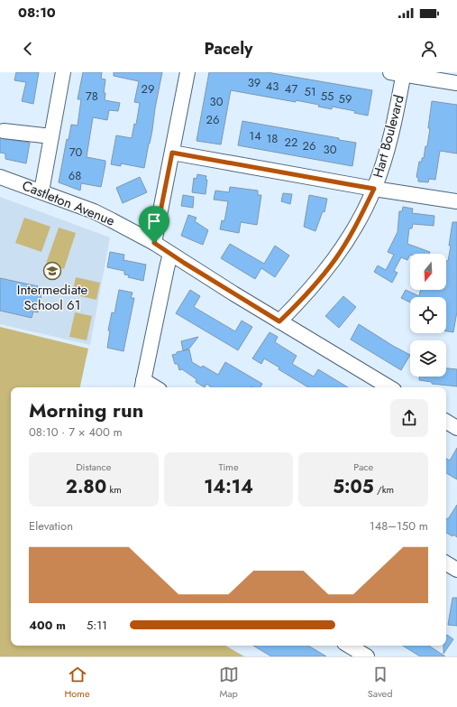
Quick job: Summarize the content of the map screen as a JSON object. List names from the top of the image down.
{
  "streets": {
    "street": ["Hart Boulevard", "Castleton Avenue"]
  },
  "crossings": [
    ["Hart Boulevard", "Castleton Avenue"]
  ],
  "places": {
    "school or university": ["Intermediate School 61"]
  },
  "house_numbers": [
    "39",
    "43",
    "29",
    "47",
    "51",
    "78",
    "55",
    "59",
    "30",
    "26",
    "14",
    "18",
    "22",
    "26",
    "30",
    "70",
    "68"
  ],
  "north": "bottom",
  "page": {
    "status": "08:10",
    "header": "Pacely",
    "heading": ["Morning run", "08:10 · 7 × 400 m"],
    "stats": [
      ["Distance", "2.80 km"],
      ["Time", "14:14"],
      ["Pace", "5:05 /km"]
    ],
    "chart": ["Elevation", "148–150 m"],
    "list": [
      {
        "name": "400 m",
        "note": "5:11"
      }
    ],
    "tabs": ["Home", "Map", "Saved"]
  }
}
